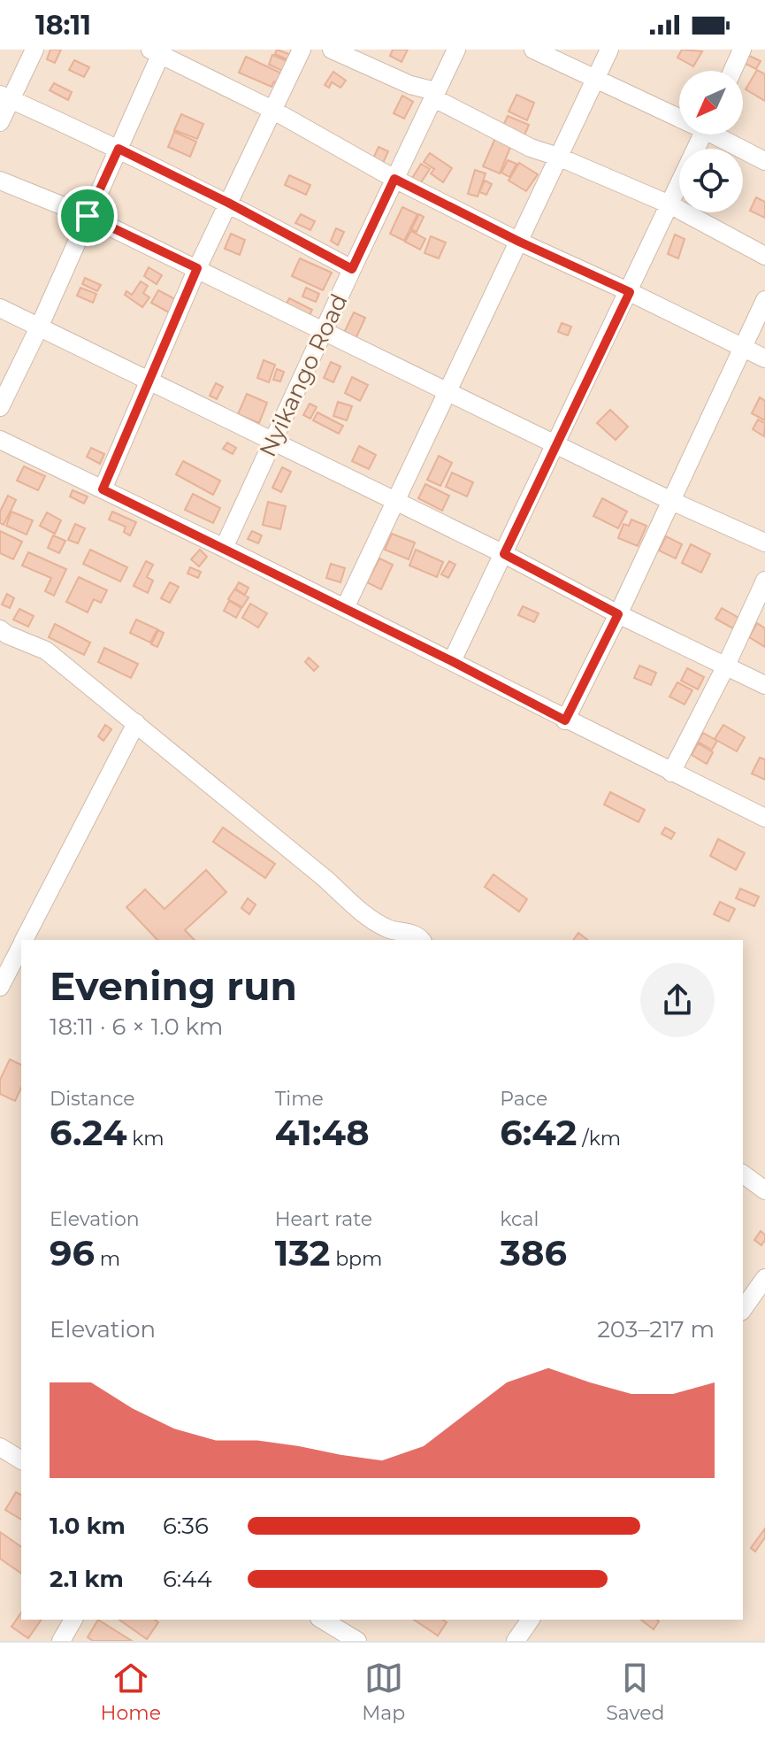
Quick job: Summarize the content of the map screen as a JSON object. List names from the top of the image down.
{
  "streets": {
    "street": ["Nyikango Road"]
  },
  "north": "bottom left",
  "page": {
    "status": "18:11",
    "heading": ["Evening run", "18:11 · 6 × 1.0 km"],
    "stats": [
      ["Distance", "6.24 km"],
      ["Time", "41:48"],
      ["Pace", "6:42 /km"],
      ["Elevation", "96 m"],
      ["Heart rate", "132 bpm"],
      ["kcal", "386"]
    ],
    "chart": ["Elevation", "203–217 m"],
    "list": [
      {
        "name": "1.0 km",
        "note": "6:36"
      },
      {
        "name": "2.1 km",
        "note": "6:44"
      }
    ],
    "tabs": ["Home", "Map", "Saved"]
  }
}
